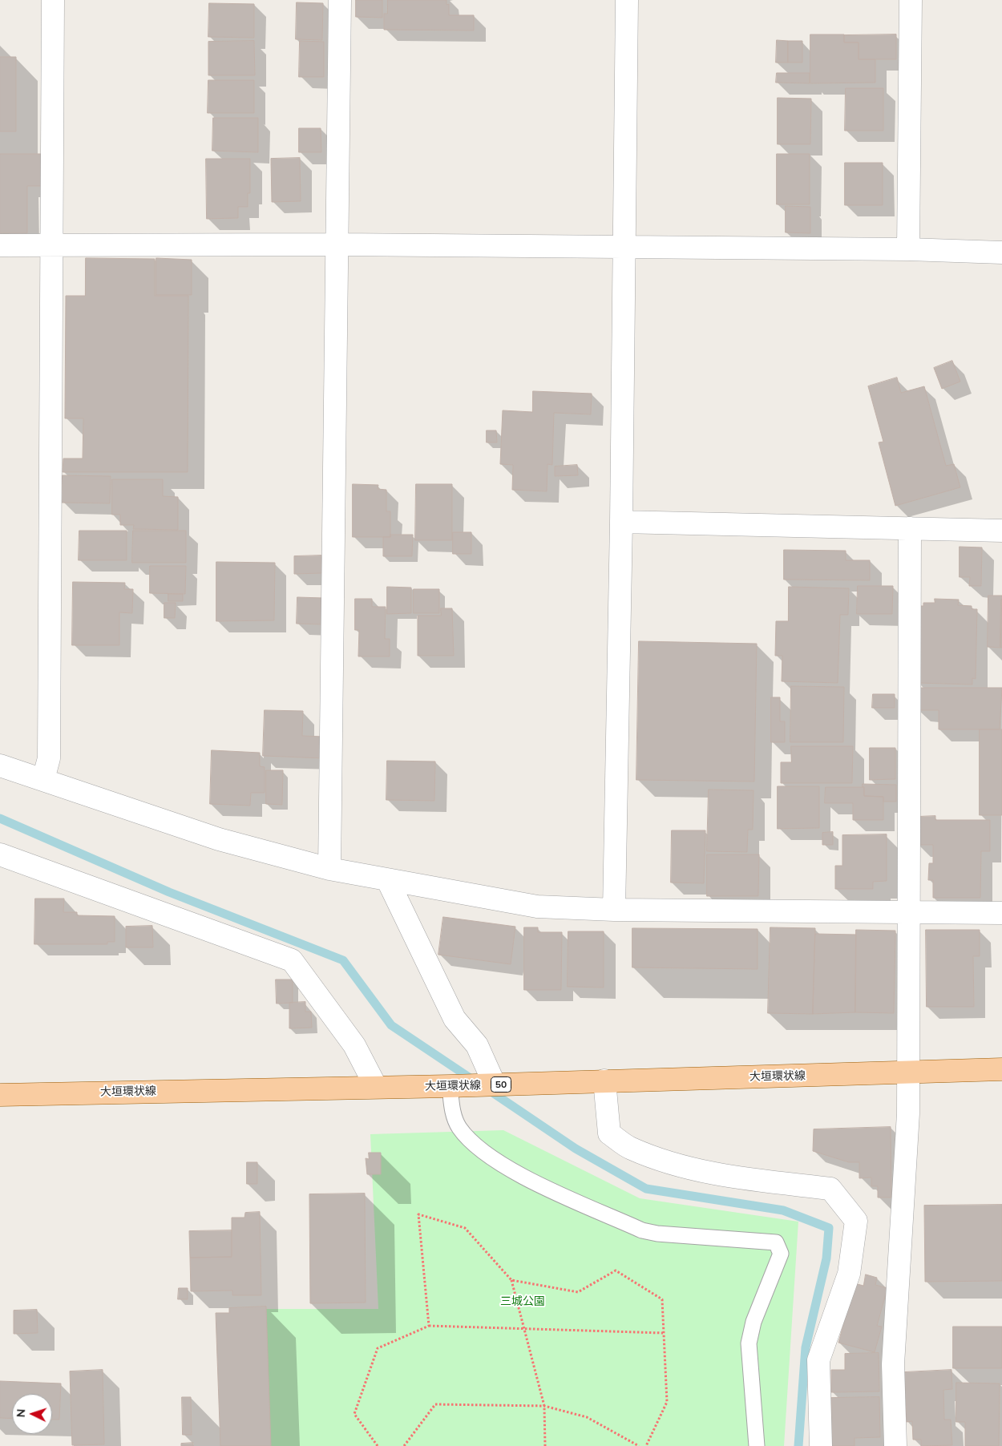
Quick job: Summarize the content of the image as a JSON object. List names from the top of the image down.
{
  "streets": {
    "main road": ["大垣環状線", "50"]
  },
  "parks": ["三城公園"],
  "north": "left"
}
